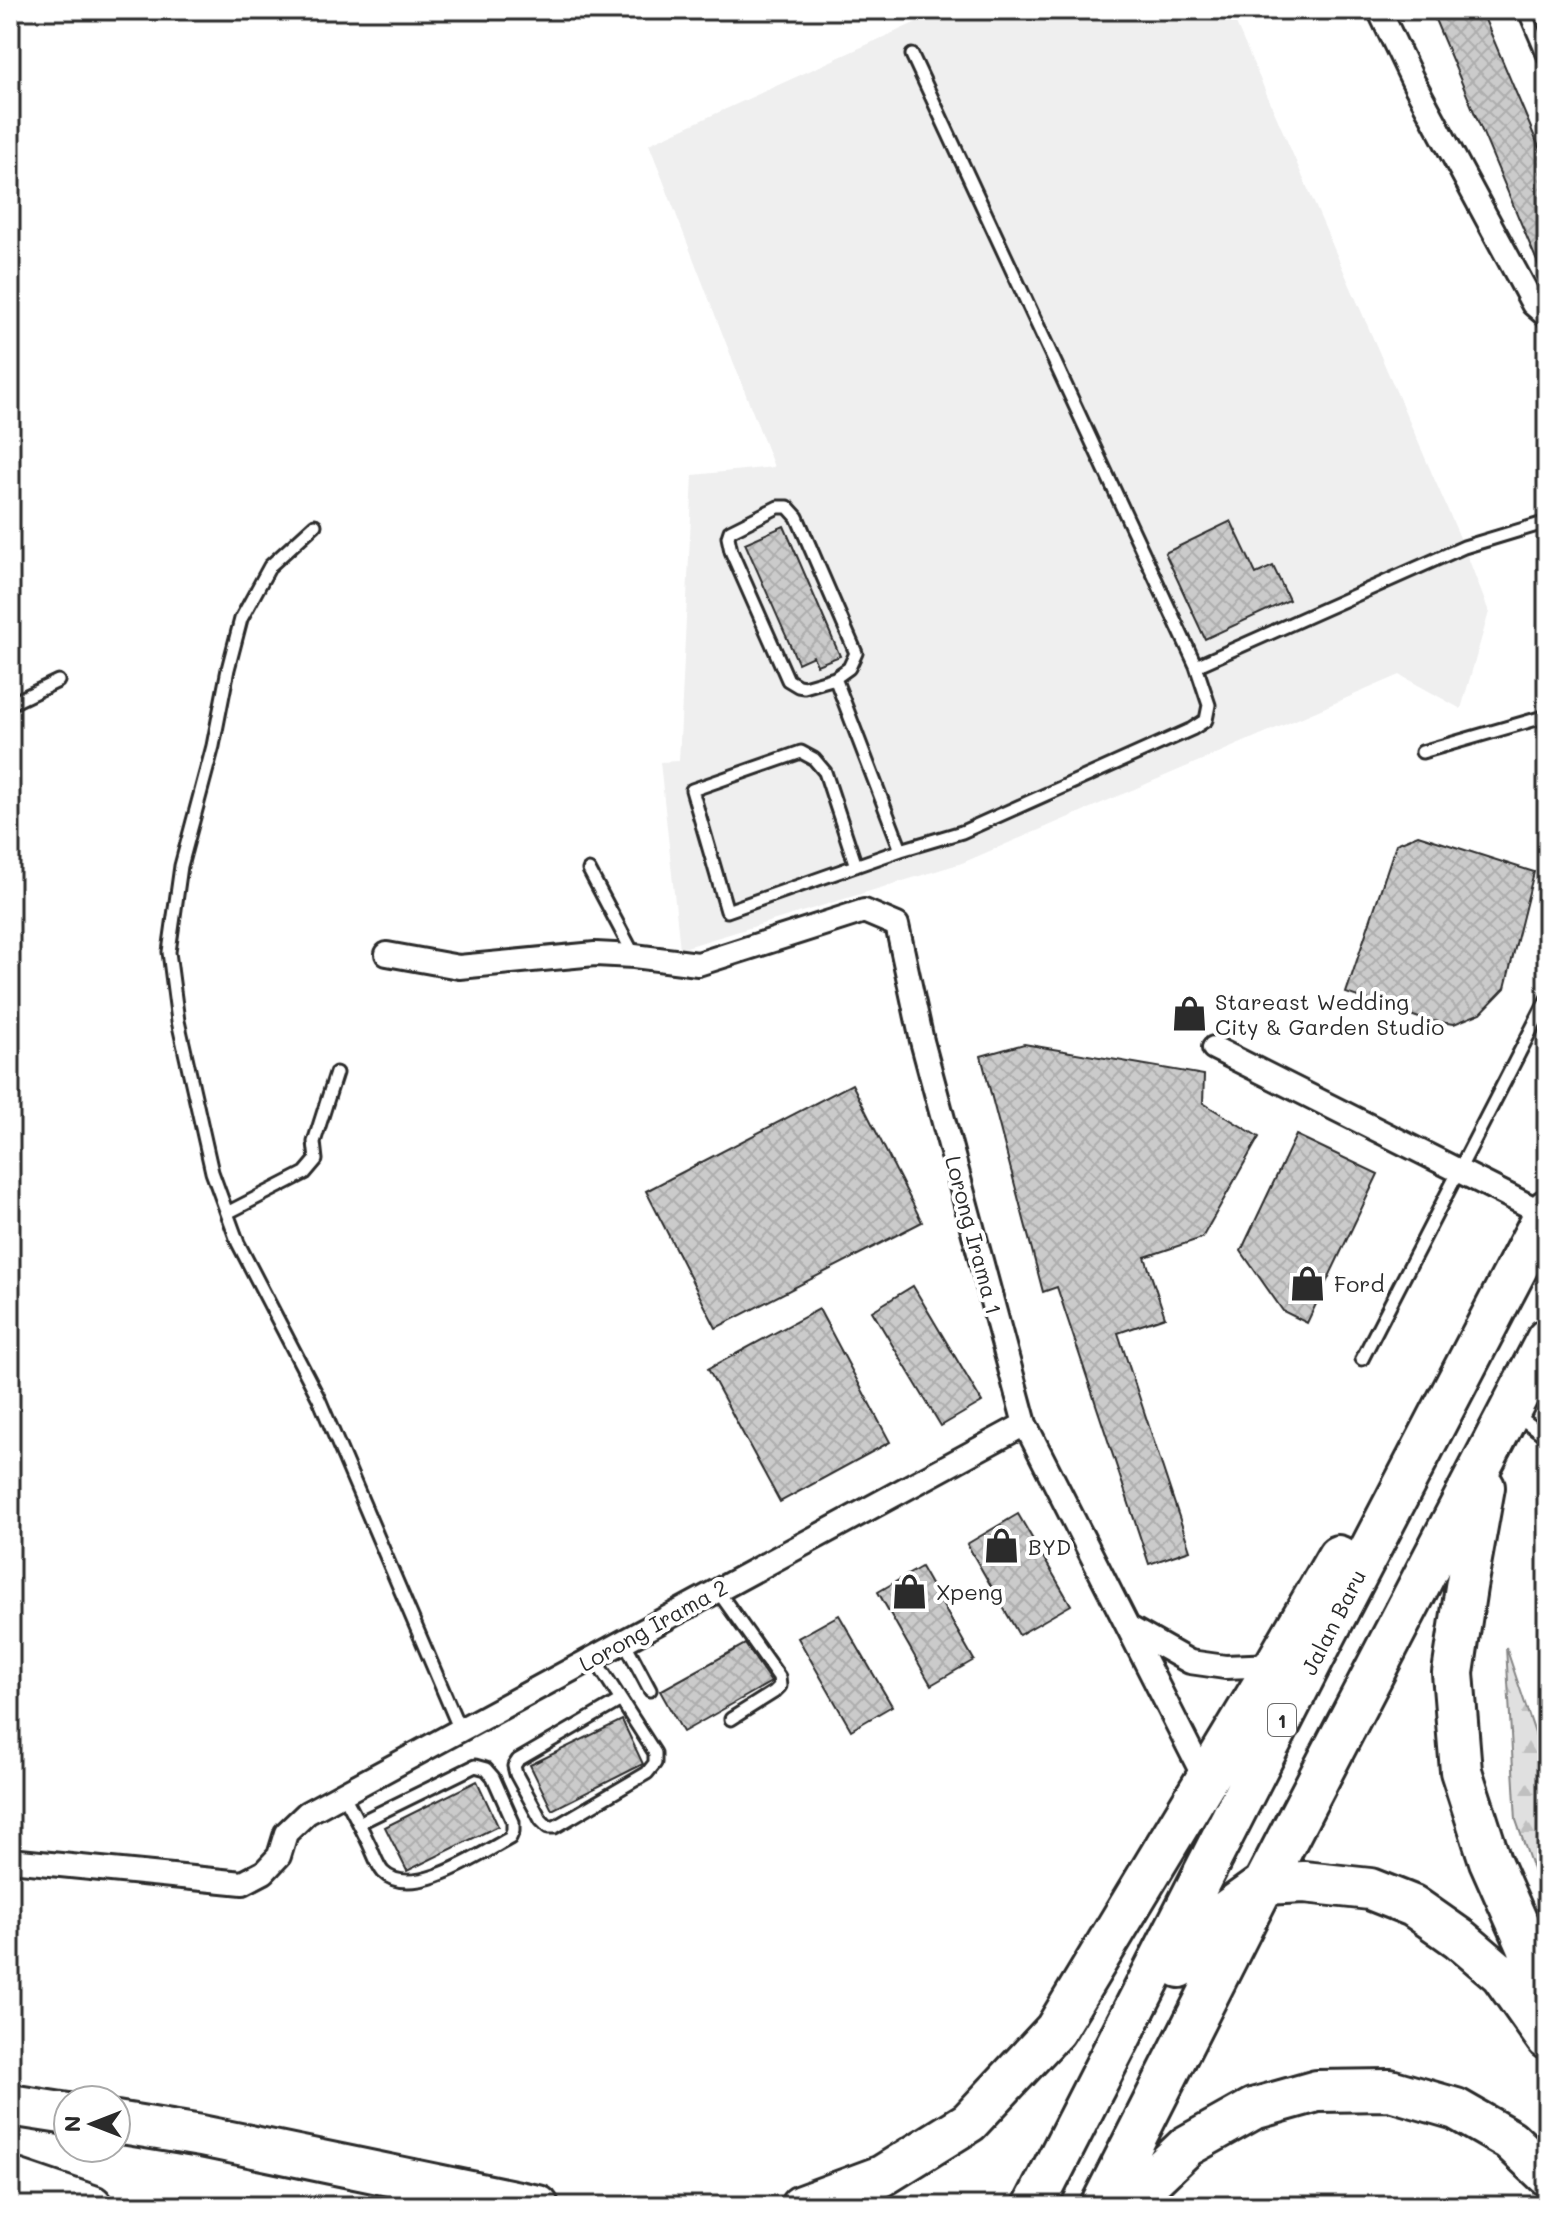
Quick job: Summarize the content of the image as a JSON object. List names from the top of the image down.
{
  "streets": {
    "highway": ["Jalan Baru", "1"],
    "street": ["Lorong Irama 1", "Lorong Irama 2"]
  },
  "crossings": [
    ["Lorong Irama 1", "Lorong Irama 2"]
  ],
  "places": {
    "shop": [
      "Stareast Wedding City & Garden Studio",
      "Ford",
      "BYD",
      "Xpeng"
    ]
  },
  "north": "left"
}
